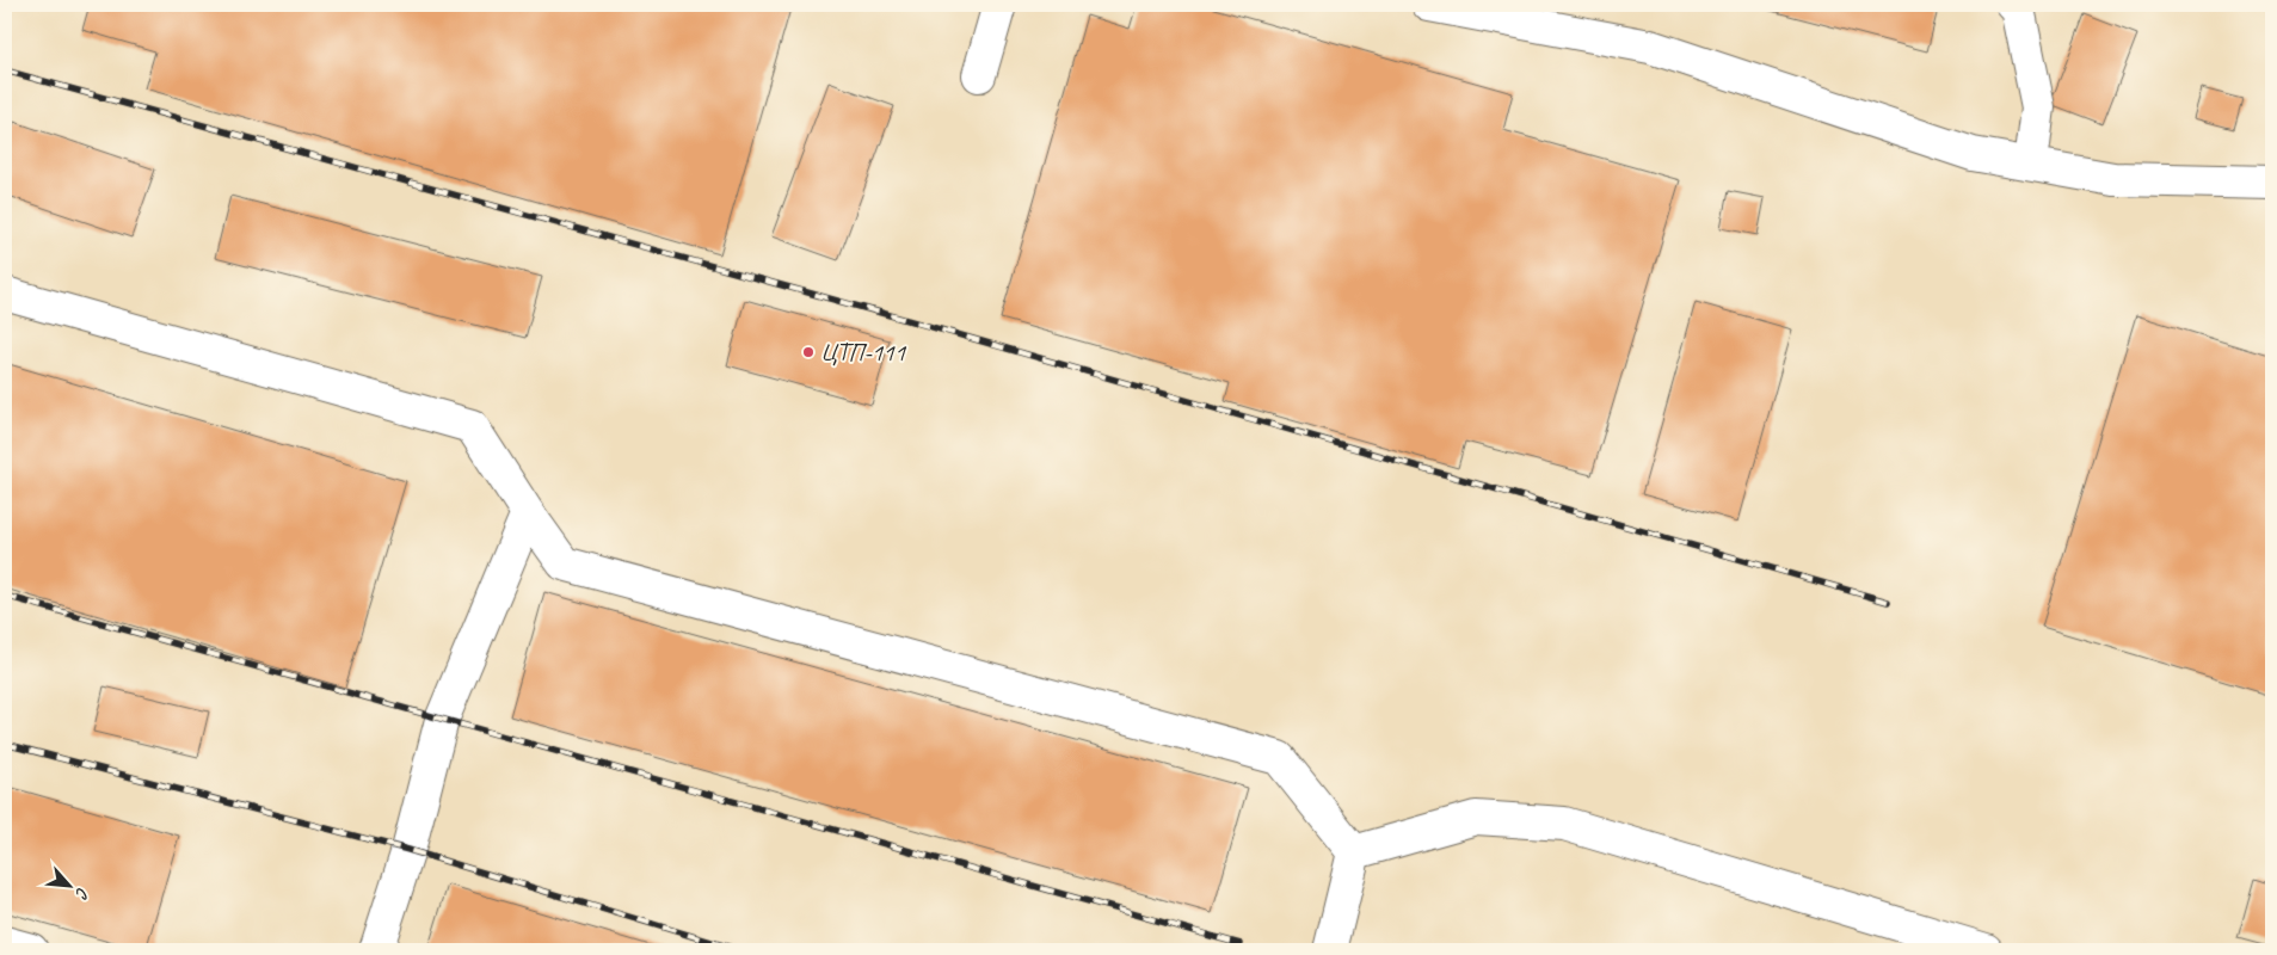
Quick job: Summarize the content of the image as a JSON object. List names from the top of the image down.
{
  "places": ["ЦТП-111"],
  "north": "bottom right"
}
